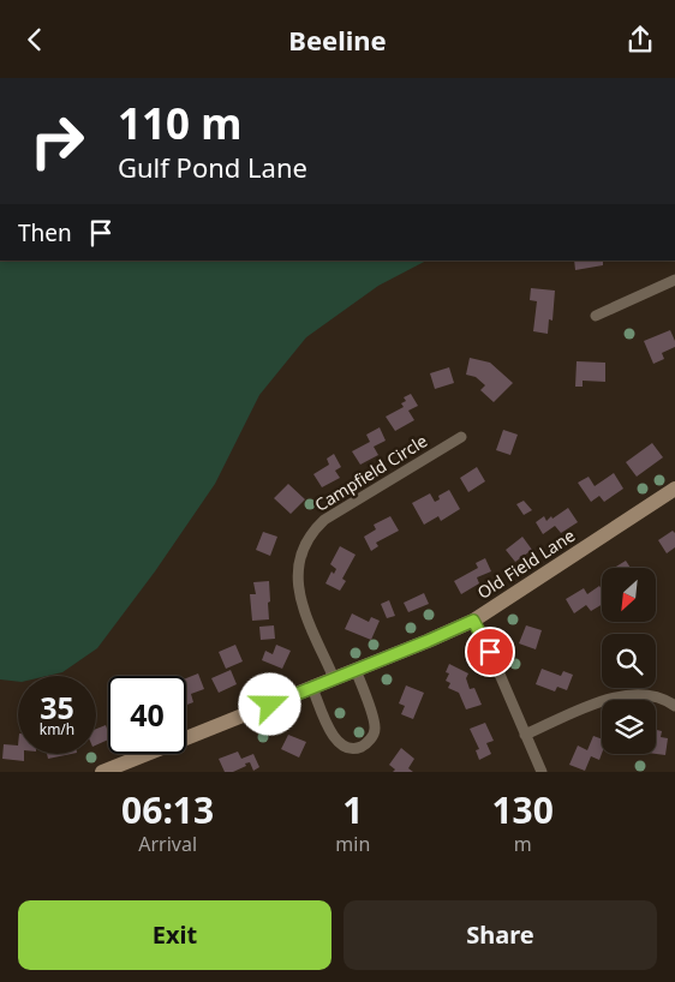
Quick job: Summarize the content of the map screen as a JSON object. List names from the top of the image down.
{
  "streets": {
    "street": ["Campfield Circle", "Old Field Lane"]
  },
  "crossings": [
    ["Campfield Circle", "Old Field Lane"]
  ],
  "north": "bottom left",
  "page": {
    "header": "Beeline",
    "turn": ["110 m", "Gulf Pond Lane"],
    "then": "Then",
    "speed": "35 km/h",
    "limit": "40",
    "eta": [
      "06:13",
      "Arrival",
      "1",
      "min",
      "130",
      "m"
    ],
    "buttons": ["Exit", "Share"]
  }
}
